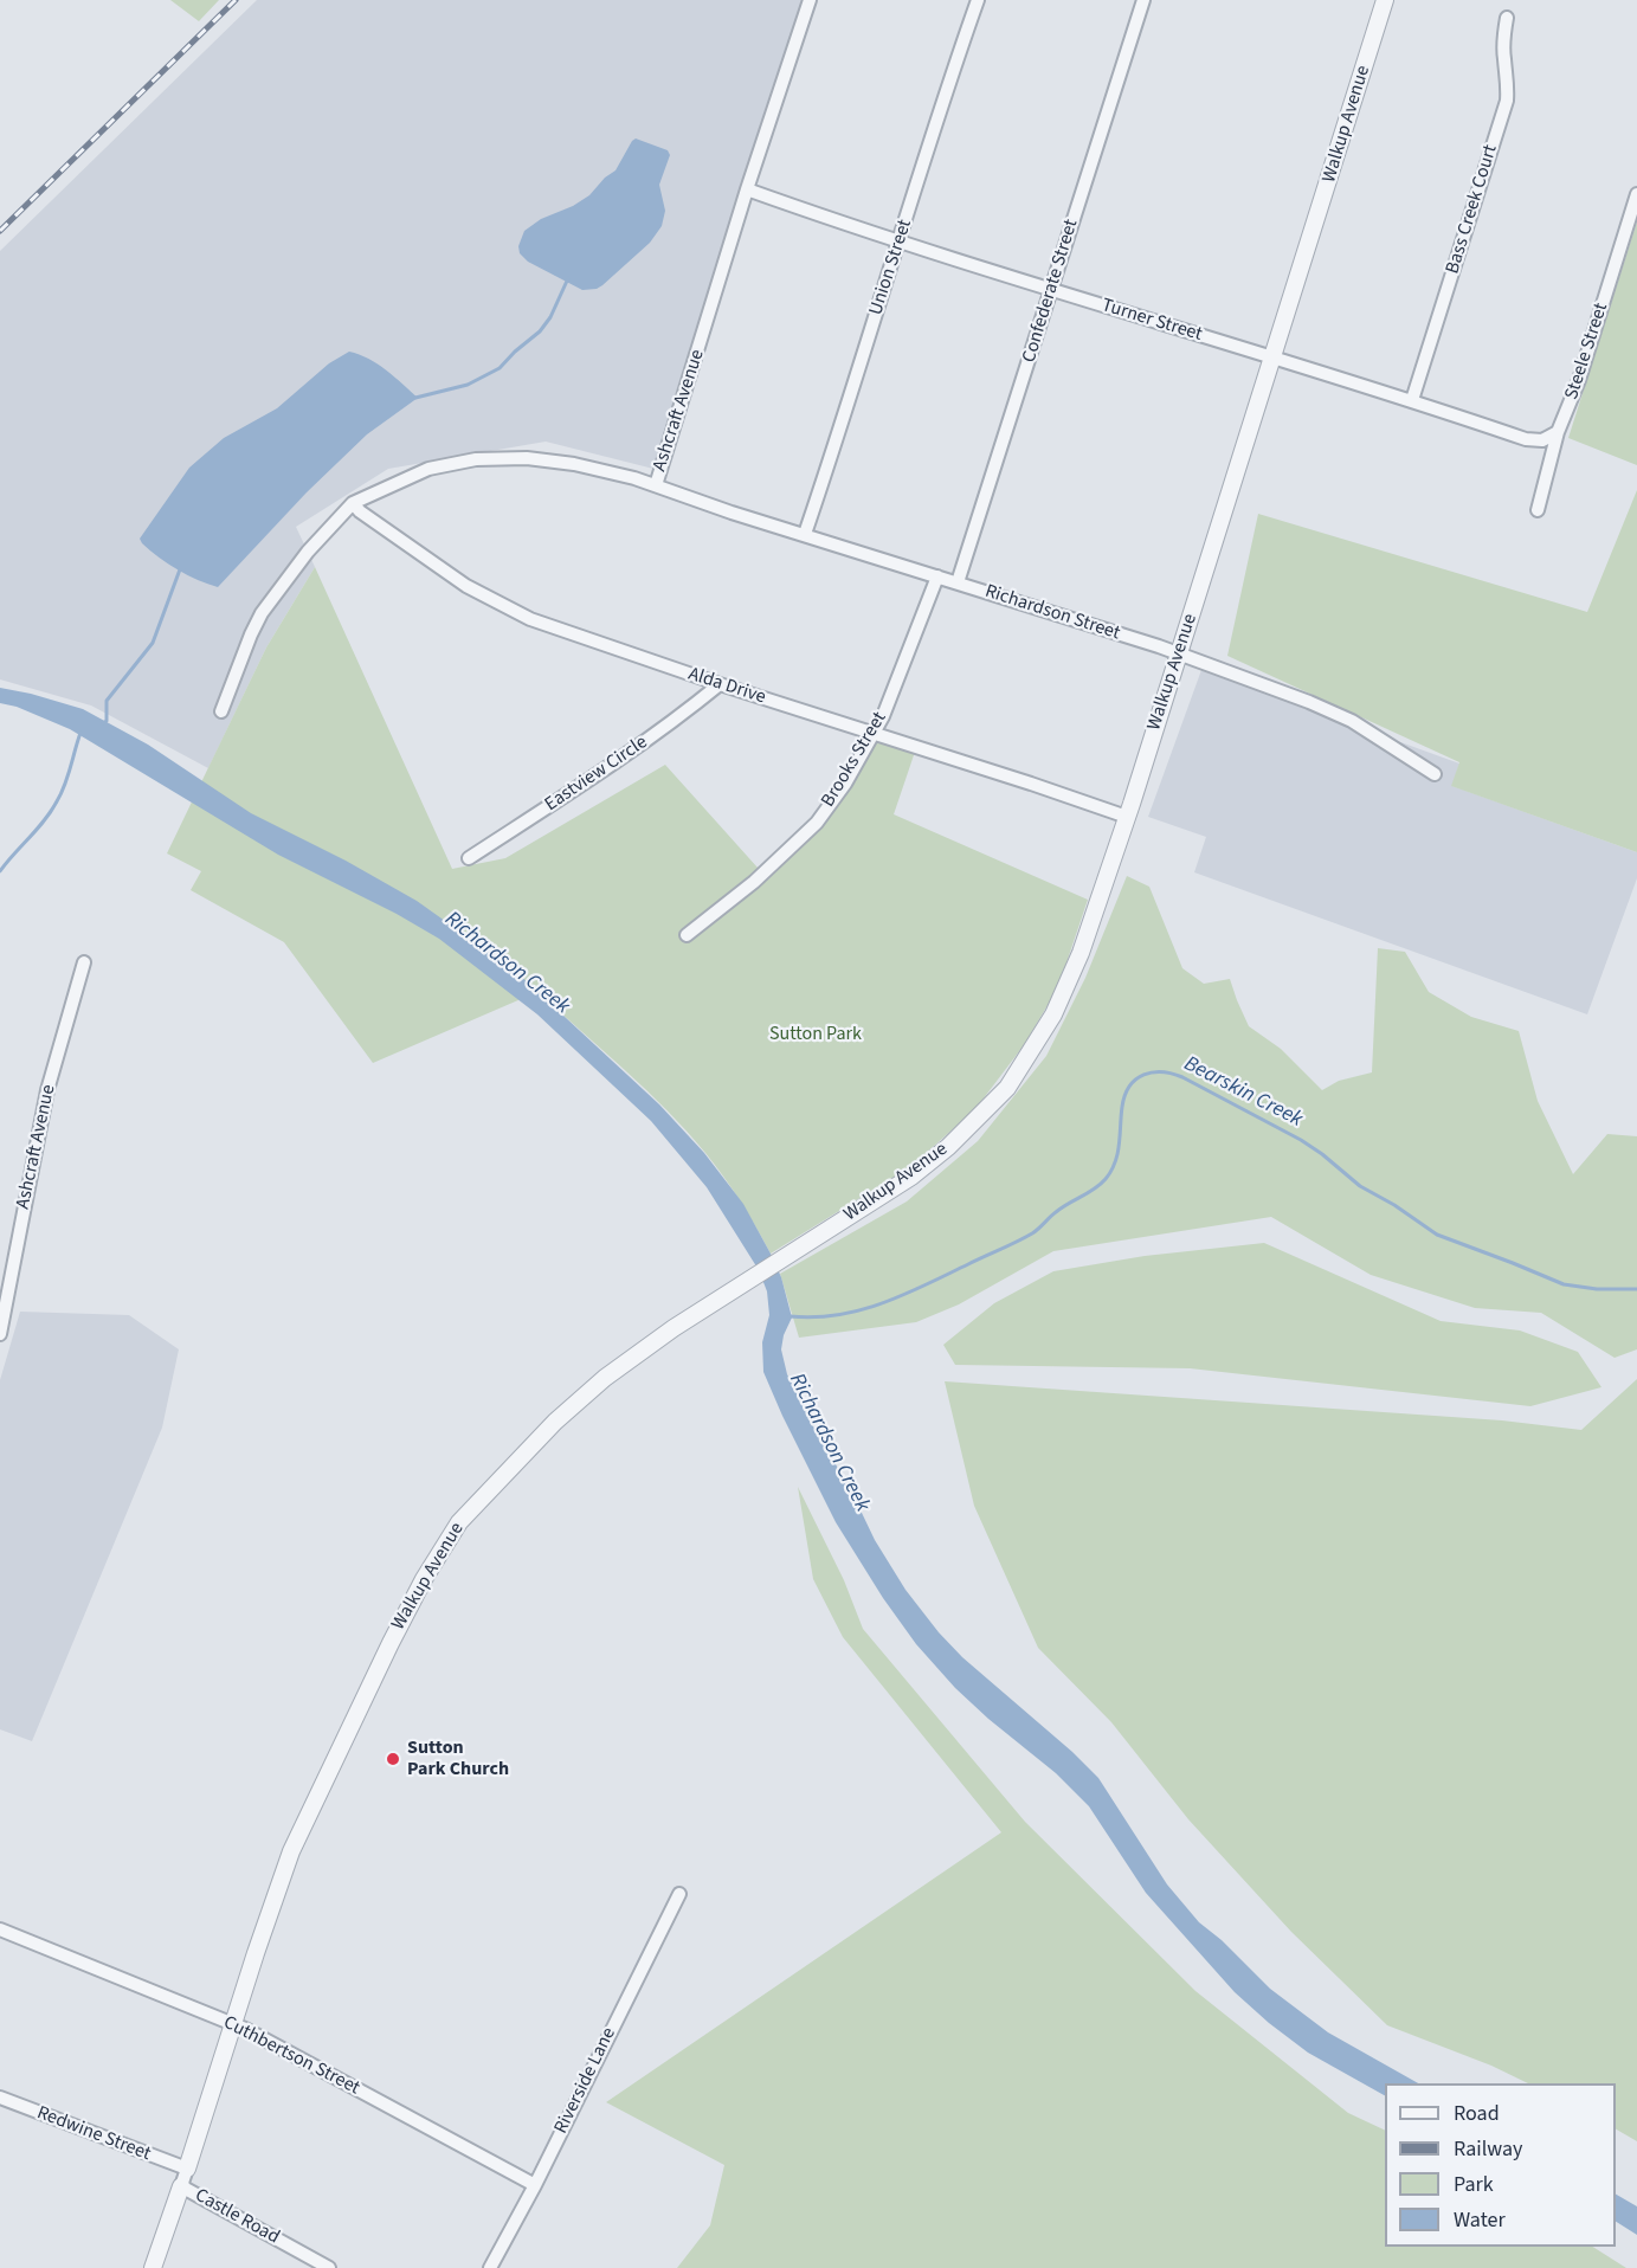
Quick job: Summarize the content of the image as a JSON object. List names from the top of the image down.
{
  "streets": {
    "street": [
      "Walkup Avenue",
      "Bass Creek Court",
      "Union Street",
      "Confederate Street",
      "Turner Street",
      "Steele Street",
      "Ashcraft Avenue",
      "Richardson Street",
      "Alda Drive",
      "Brooks Street",
      "Eastview Circle",
      "Cuthbertson Street",
      "Riverside Lane",
      "Redwine Street",
      "Castle Road"
    ]
  },
  "crossings": [
    ["Walkup Avenue", "Turner Street"],
    ["Walkup Avenue", "Richardson Street"],
    ["Walkup Avenue", "Alda Drive"],
    ["Walkup Avenue", "Cuthbertson Street"],
    ["Walkup Avenue", "Redwine Street"],
    ["Bass Creek Court", "Turner Street"],
    ["Union Street", "Turner Street"],
    ["Union Street", "Richardson Street"],
    ["Confederate Street", "Turner Street"],
    ["Confederate Street", "Richardson Street"],
    ["Turner Street", "Steele Street"],
    ["Turner Street", "Ashcraft Avenue"],
    ["Ashcraft Avenue", "Richardson Street"],
    ["Ashcraft Avenue", "Alda Drive"],
    ["Richardson Street", "Brooks Street"],
    ["Alda Drive", "Brooks Street"],
    ["Alda Drive", "Eastview Circle"],
    ["Cuthbertson Street", "Riverside Lane"]
  ],
  "water": ["Richardson Creek", "Bearskin Creek"],
  "parks": ["Sutton Park"],
  "places": ["Sutton Park Church"],
  "legend": [
    "Road",
    "Railway",
    "Park",
    "Water"
  ]
}
